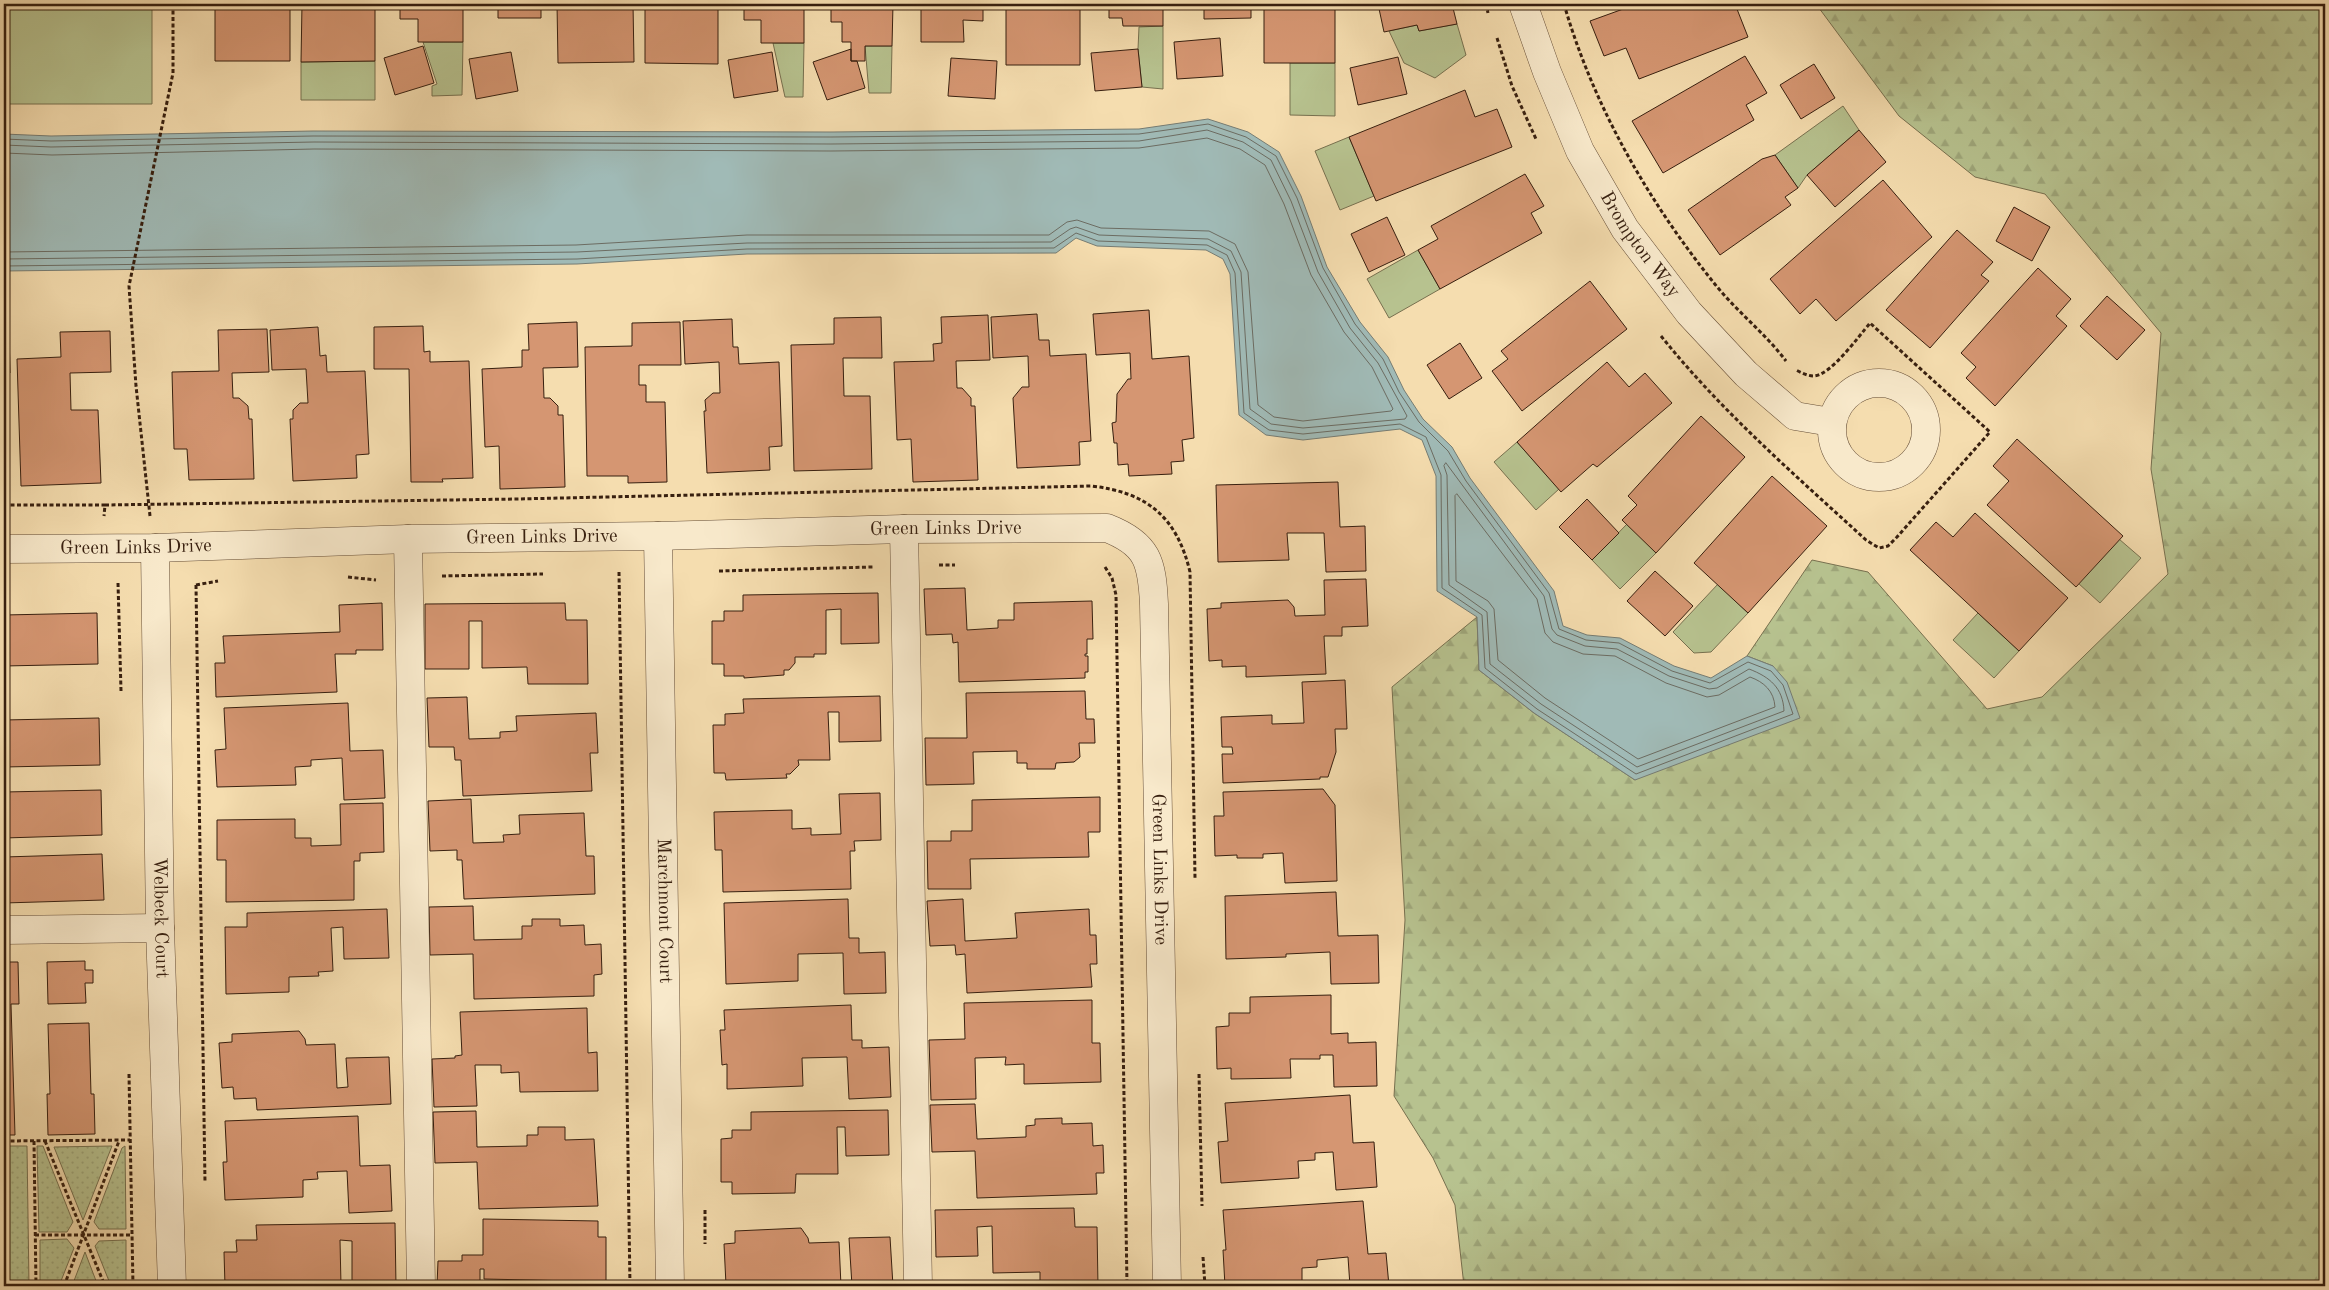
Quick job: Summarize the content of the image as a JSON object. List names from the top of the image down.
{
  "streets": {
    "street": [
      "Brompton Way",
      "Green Links Drive",
      "Marchmont Court",
      "Welbeck Court"
    ]
  },
  "crossings": [
    ["Green Links Drive", "Marchmont Court"],
    ["Green Links Drive", "Welbeck Court"]
  ]
}
